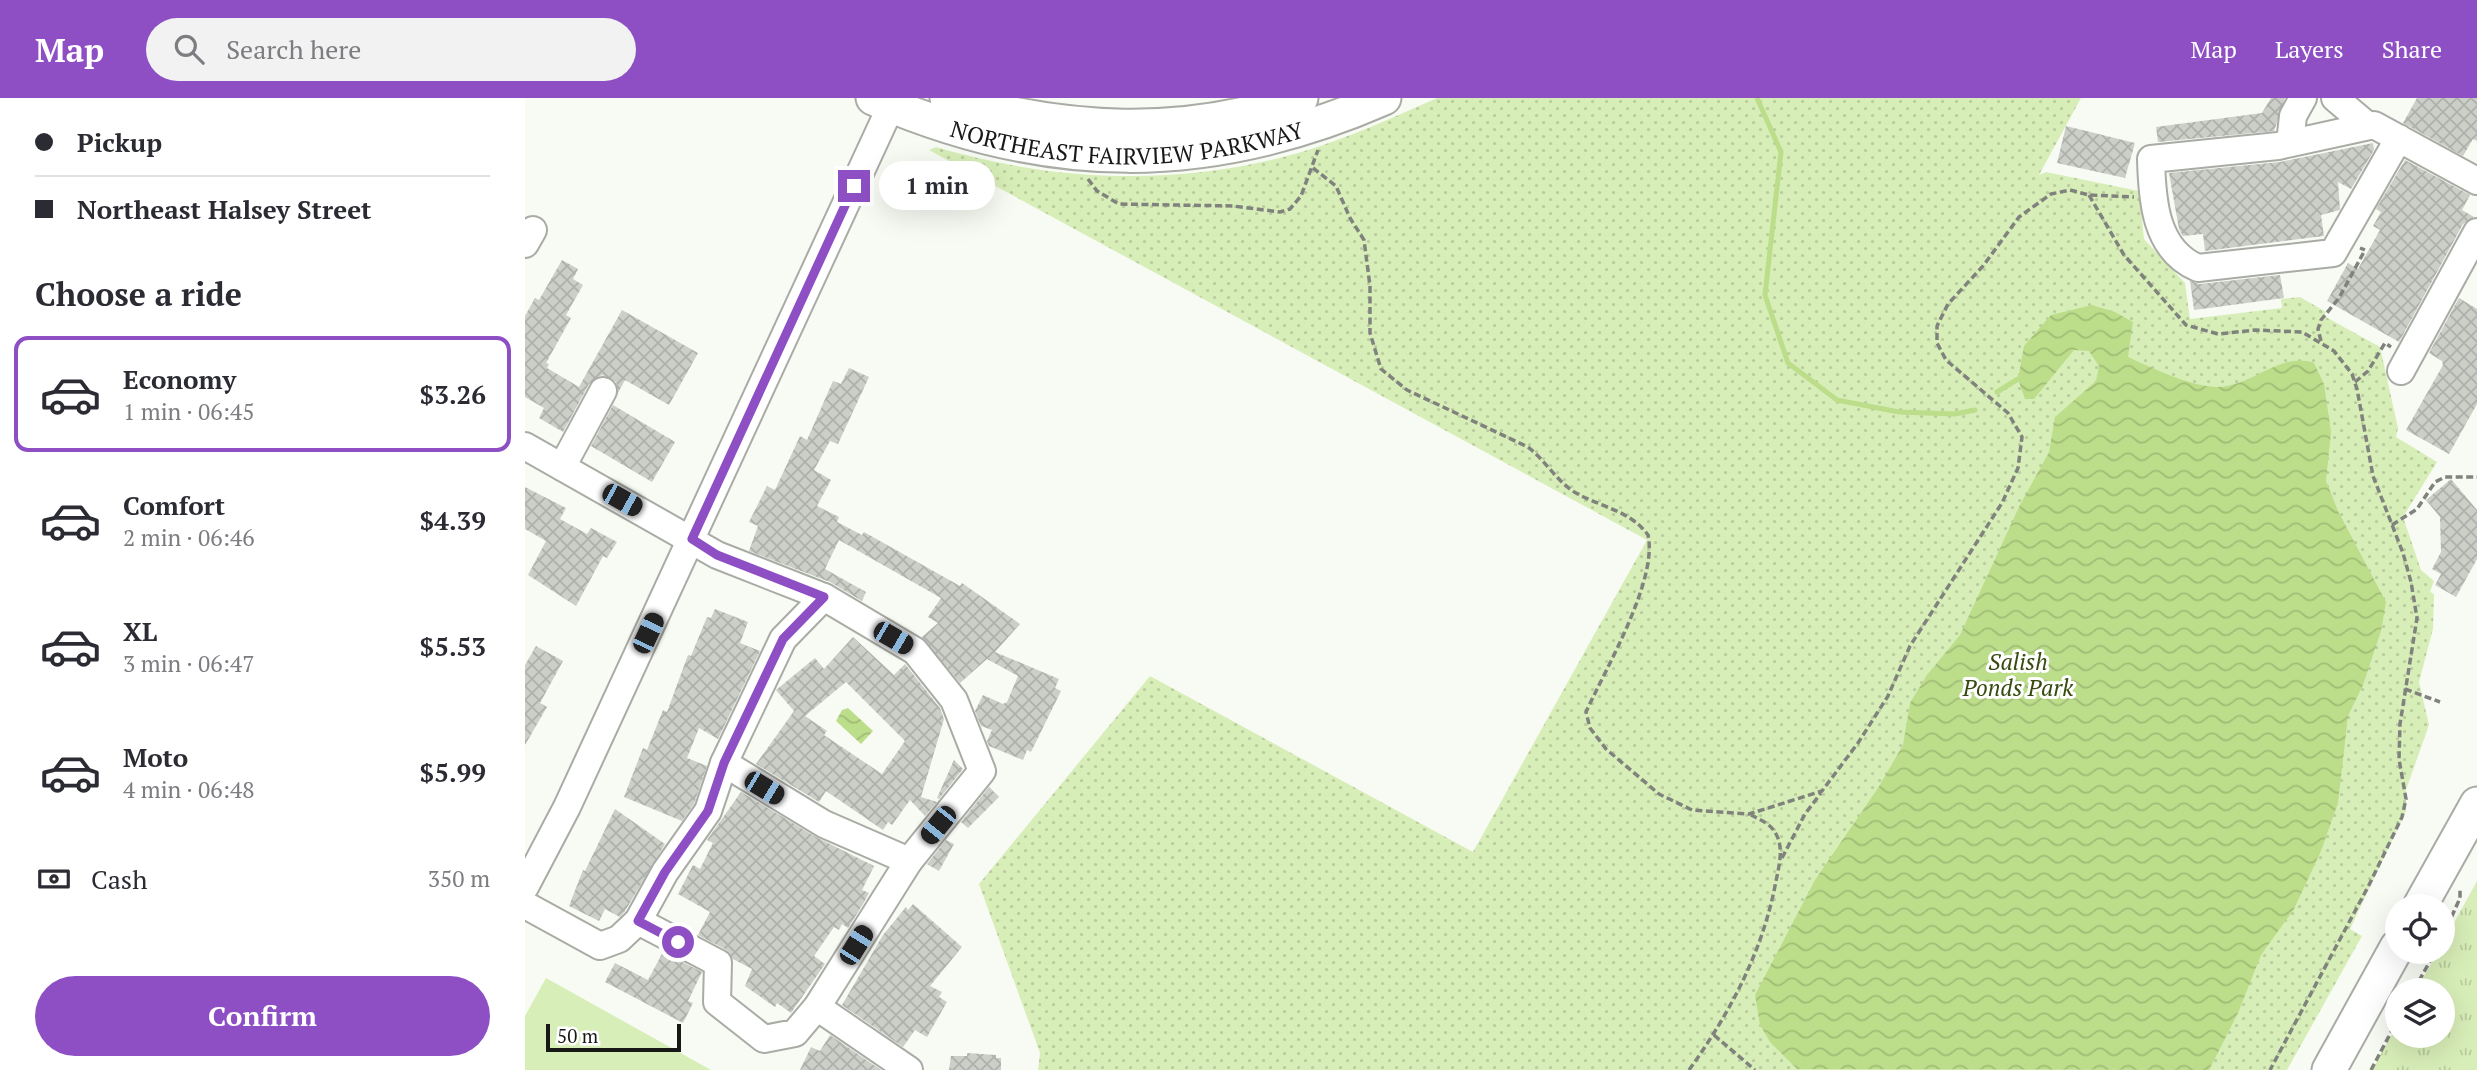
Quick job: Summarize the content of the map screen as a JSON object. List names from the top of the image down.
{
  "streets": {
    "main road": ["NORTHEAST FAIRVIEW PARKWAY"]
  },
  "parks": ["Salish Ponds Park"],
  "scale_bar": "50 m",
  "page": {
    "header": "Map",
    "search": "Search here",
    "nav": ["Map", "Layers", "Share"],
    "banner": ["Pickup", "Northeast Halsey Street"],
    "bubble": "1 min",
    "heading": "Choose a ride",
    "list": [
      {
        "name": "Economy",
        "note": "1 min · 06:45",
        "value": "$3.26"
      },
      {
        "name": "Comfort",
        "note": "2 min · 06:46",
        "value": "$4.39"
      },
      {
        "name": "XL",
        "note": "3 min · 06:47",
        "value": "$5.53"
      },
      {
        "name": "Moto",
        "note": "4 min · 06:48",
        "value": "$5.99"
      }
    ],
    "pay": ["Cash", "350 m"],
    "buttons": "Confirm",
    "scale": "50 m"
  }
}
